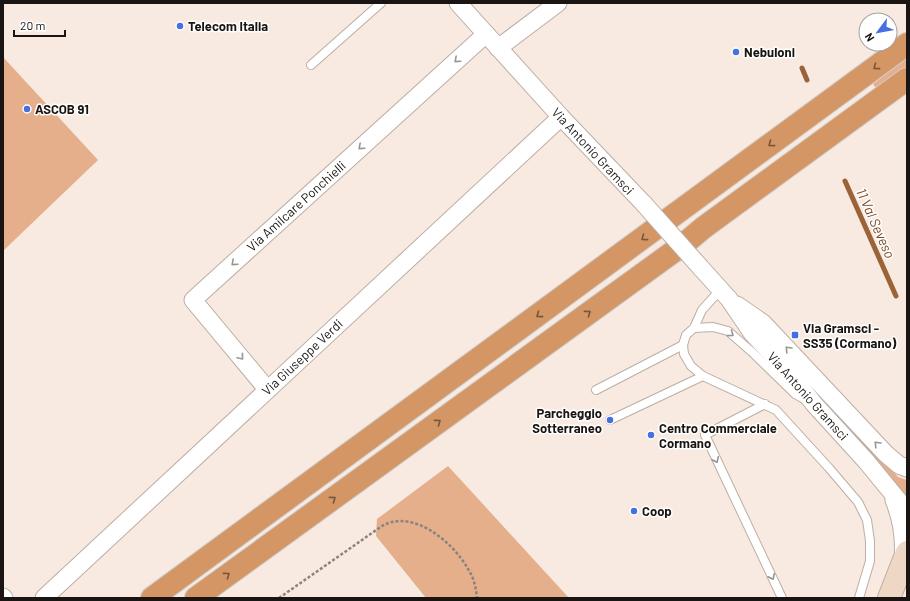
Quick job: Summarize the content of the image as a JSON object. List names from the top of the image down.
{
  "streets": {
    "street": ["Via Antonio Gramsci", "Via Amilcare Ponchielli", "Via Giuseppe Verdi"]
  },
  "crossings": [
    ["Via Antonio Gramsci", "Via Amilcare Ponchielli"],
    ["Via Antonio Gramsci", "Via Giuseppe Verdi"],
    ["Via Amilcare Ponchielli", "Via Giuseppe Verdi"]
  ],
  "one_way": ["Via Amilcare Ponchielli"],
  "water": ["11 Val Seveso"],
  "places": {
    "other": [
      "Telecom Italia",
      "Nebuloni",
      "ASCOB 91",
      "Parcheggio Sotterraneo",
      "Centro Commerciale Cormano",
      "Coop"
    ],
    "transit": ["Via Gramsci - SS35 (Cormano)"]
  },
  "scale_bar": "20 m",
  "north": "bottom left"
}
